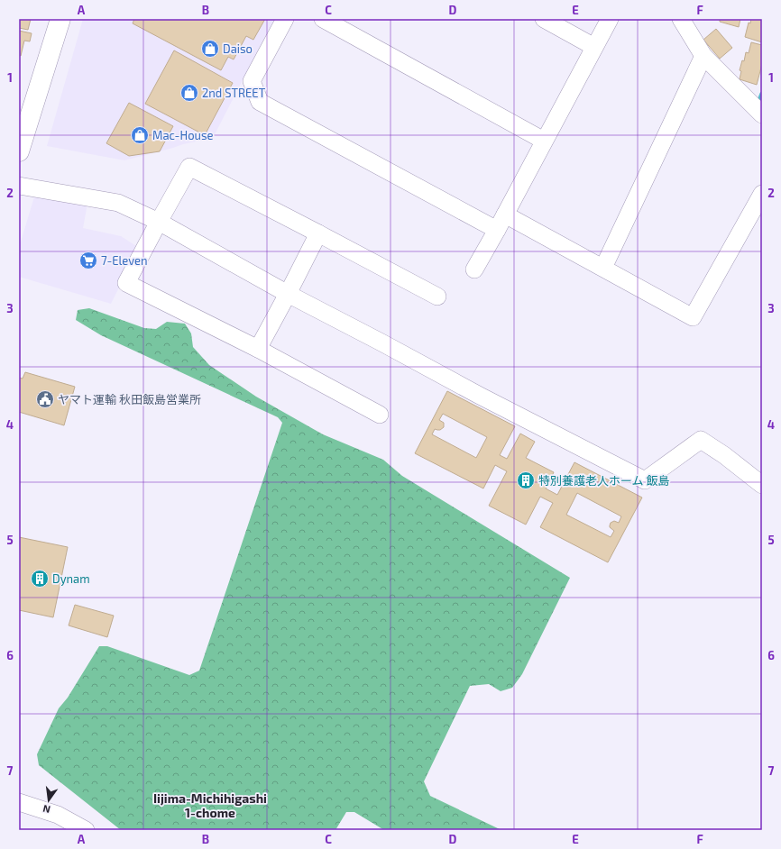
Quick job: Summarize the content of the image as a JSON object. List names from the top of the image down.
{
  "districts": ["Iijima-Michihigashi 1-chome"],
  "places": {
    "shop": ["Daiso", "2nd STREET", "Mac-House"],
    "supermarket": ["7-Eleven"],
    "public building": ["ヤマト運輸 秋田飯島営業所"],
    "building": ["特別養護老人ホーム 飯島", "Dynam"]
  },
  "north": "bottom",
  "grid": {
    "columns": [
      "A",
      "B",
      "C",
      "D",
      "E",
      "F"
    ],
    "rows": [
      "1",
      "2",
      "3",
      "4",
      "5",
      "6",
      "7"
    ]
  }
}
